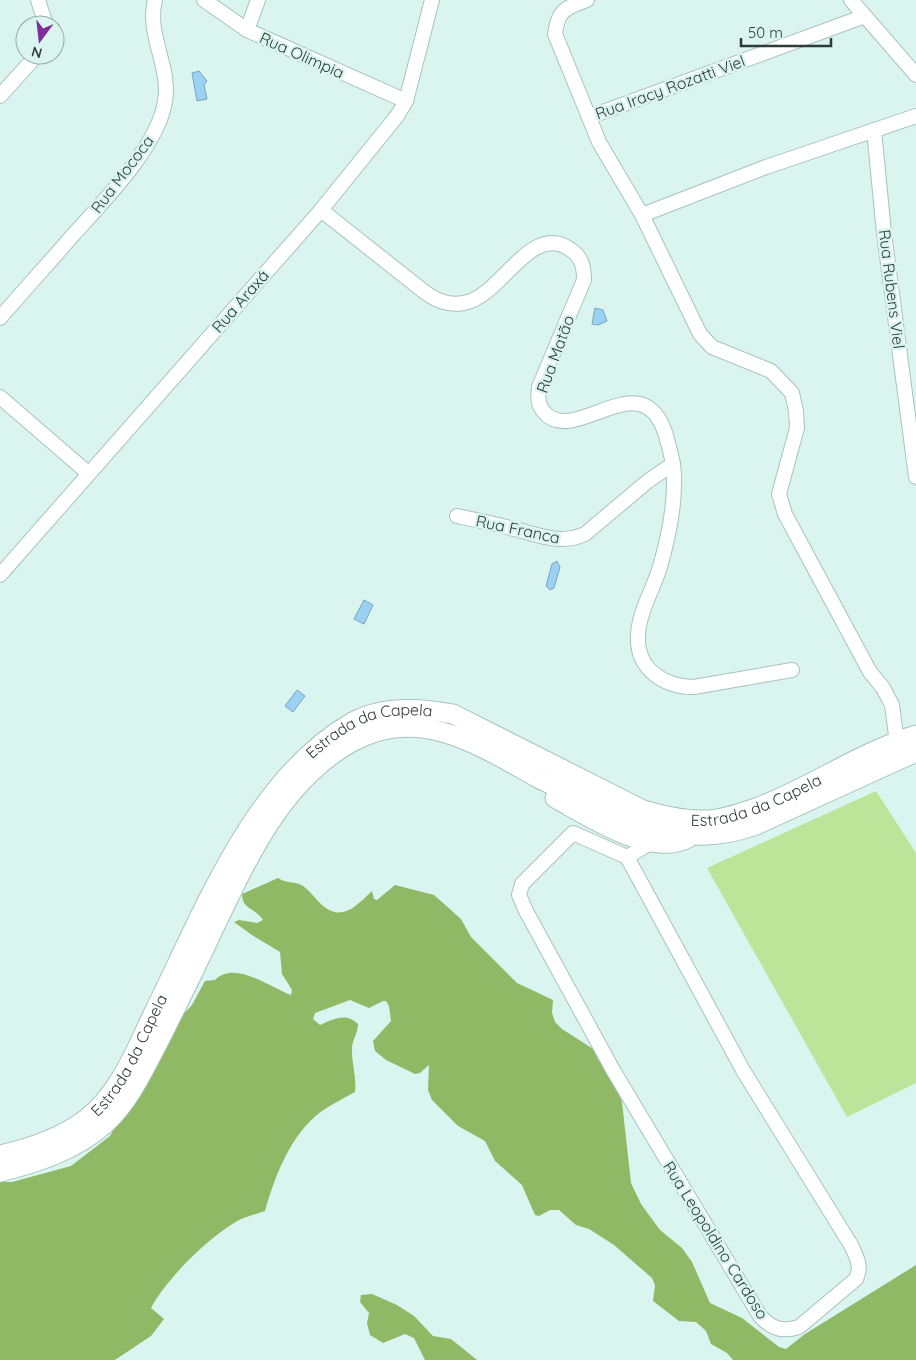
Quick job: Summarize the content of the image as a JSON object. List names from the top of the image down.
{
  "streets": {
    "main road": ["Estrada da Capela"],
    "street": [
      "Rua Olimpia",
      "Rua Iracy Rozatti Viel",
      "Rua Mococa",
      "Rua Rubens Viel",
      "Rua Araxá",
      "Rua Matão",
      "Rua Franca",
      "Rua Leopoldino Cardoso"
    ]
  },
  "crossings": [
    ["Rua Olimpia", "Rua Araxá"],
    ["Rua Araxá", "Rua Matão"],
    ["Rua Matão", "Rua Franca"]
  ],
  "scale_bar": "50 m",
  "north": "bottom"
}
